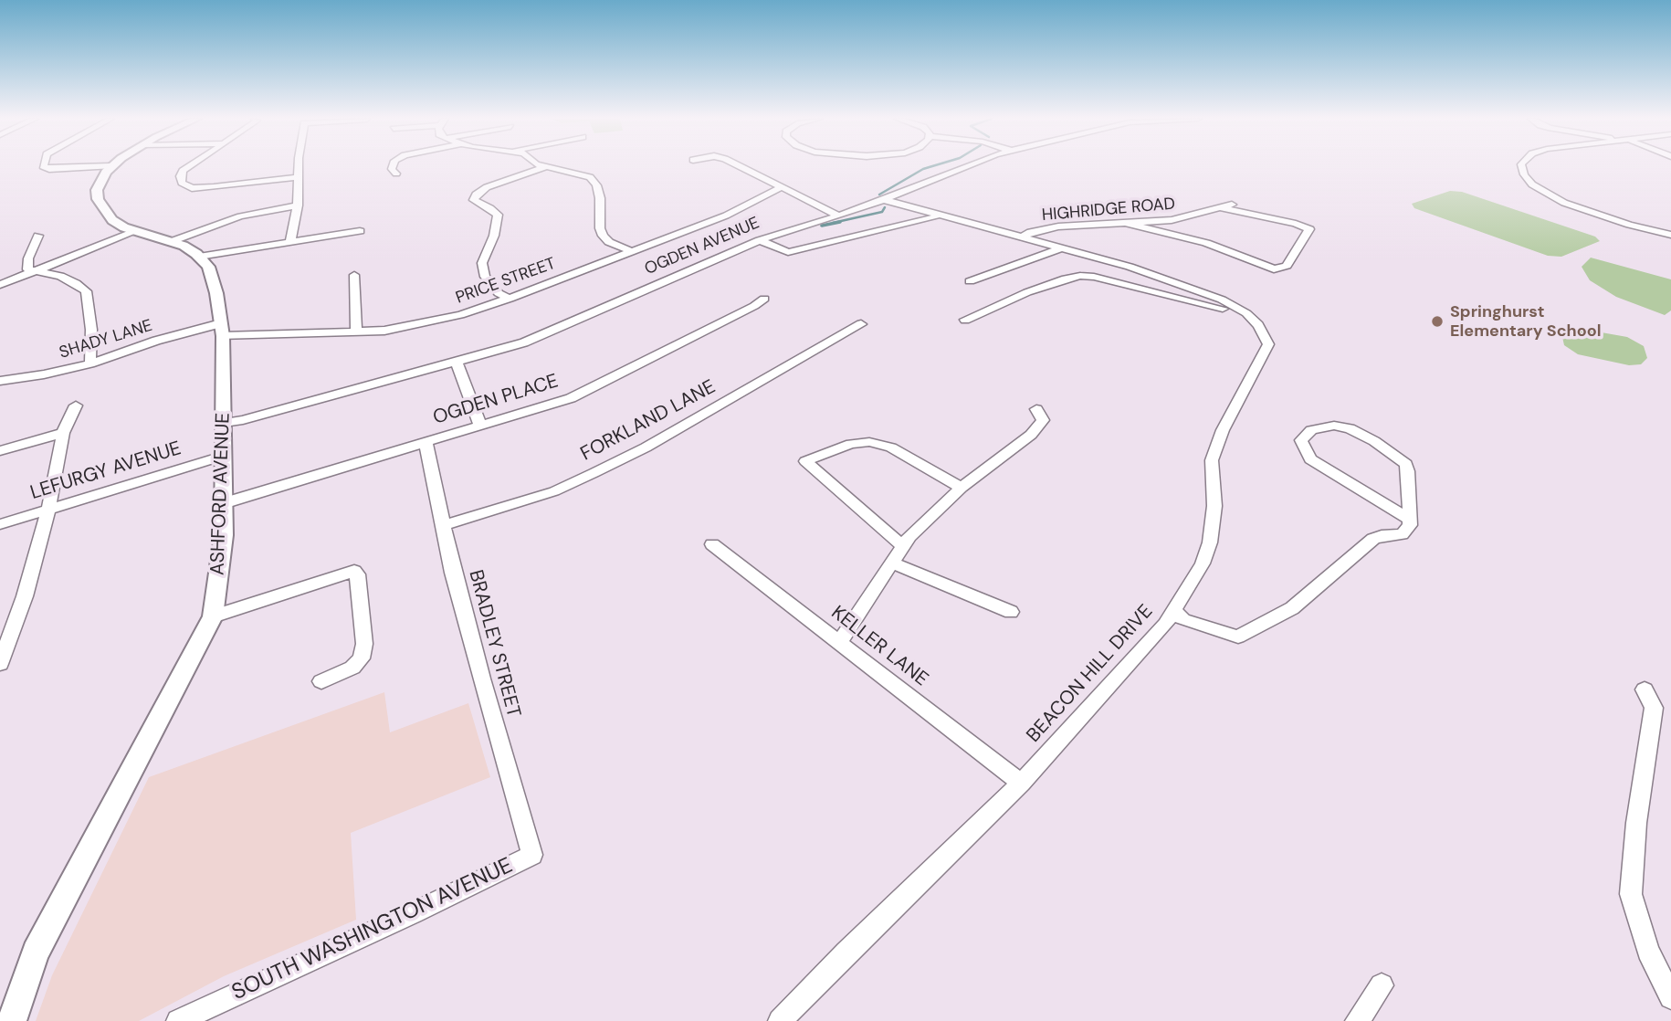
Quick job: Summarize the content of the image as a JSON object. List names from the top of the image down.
{
  "streets": {
    "main road": ["ASHFORD AVENUE"],
    "street": [
      "HIGHRIDGE ROAD",
      "OGDEN AVENUE",
      "PRICE STREET",
      "SHADY LANE",
      "OGDEN PLACE",
      "FORKLAND LANE",
      "LEFURGY AVENUE",
      "BRADLEY STREET",
      "KELLER LANE",
      "BEACON HILL DRIVE",
      "SOUTH WASHINGTON AVENUE"
    ]
  },
  "crossings": [
    ["HIGHRIDGE ROAD", "BEACON HILL DRIVE"],
    ["OGDEN AVENUE", "ASHFORD AVENUE"],
    ["OGDEN AVENUE", "BEACON HILL DRIVE"],
    ["PRICE STREET", "SHADY LANE"],
    ["PRICE STREET", "ASHFORD AVENUE"],
    ["SHADY LANE", "ASHFORD AVENUE"],
    ["OGDEN PLACE", "ASHFORD AVENUE"],
    ["OGDEN PLACE", "BRADLEY STREET"],
    ["FORKLAND LANE", "BRADLEY STREET"],
    ["LEFURGY AVENUE", "ASHFORD AVENUE"],
    ["BRADLEY STREET", "SOUTH WASHINGTON AVENUE"],
    ["KELLER LANE", "BEACON HILL DRIVE"]
  ],
  "places": ["Springhurst Elementary School"]
}
